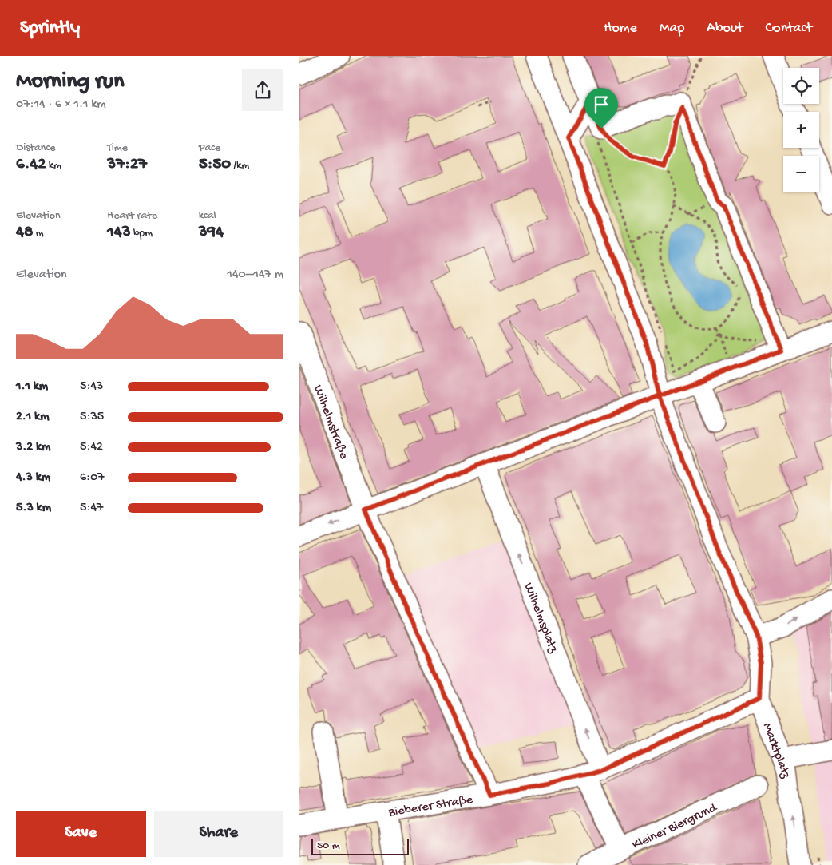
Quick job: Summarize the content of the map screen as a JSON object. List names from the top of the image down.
{
  "streets": {
    "street": [
      "Wilhelmstraße",
      "Wilhelmsplatz",
      "Marktplatz",
      "Bieberer Straße",
      "Kleiner Biergrund"
    ]
  },
  "crossings": [
    ["Wilhelmsplatz", "Bieberer Straße"],
    ["Wilhelmsplatz", "Kleiner Biergrund"],
    ["Marktplatz", "Bieberer Straße"]
  ],
  "scale_bar": "50 m",
  "page": {
    "header": "Sprintly",
    "nav": [
      "Home",
      "Map",
      "About",
      "Contact"
    ],
    "heading": ["Morning run", "07:14 · 6 × 1.1 km"],
    "map_buttons": ["+", "−"],
    "stats": [
      ["Distance", "6.42 km"],
      ["Time", "37:27"],
      ["Pace", "5:50 /km"],
      ["Elevation", "48 m"],
      ["Heart rate", "143 bpm"],
      ["kcal", "394"]
    ],
    "chart": ["Elevation", "140–147 m"],
    "list": [
      {
        "name": "1.1 km",
        "note": "5:43"
      },
      {
        "name": "2.1 km",
        "note": "5:35"
      },
      {
        "name": "3.2 km",
        "note": "5:42"
      },
      {
        "name": "4.3 km",
        "note": "6:07"
      },
      {
        "name": "5.3 km",
        "note": "5:47"
      }
    ],
    "buttons": ["Save", "Share"],
    "scale": "50 m"
  }
}
